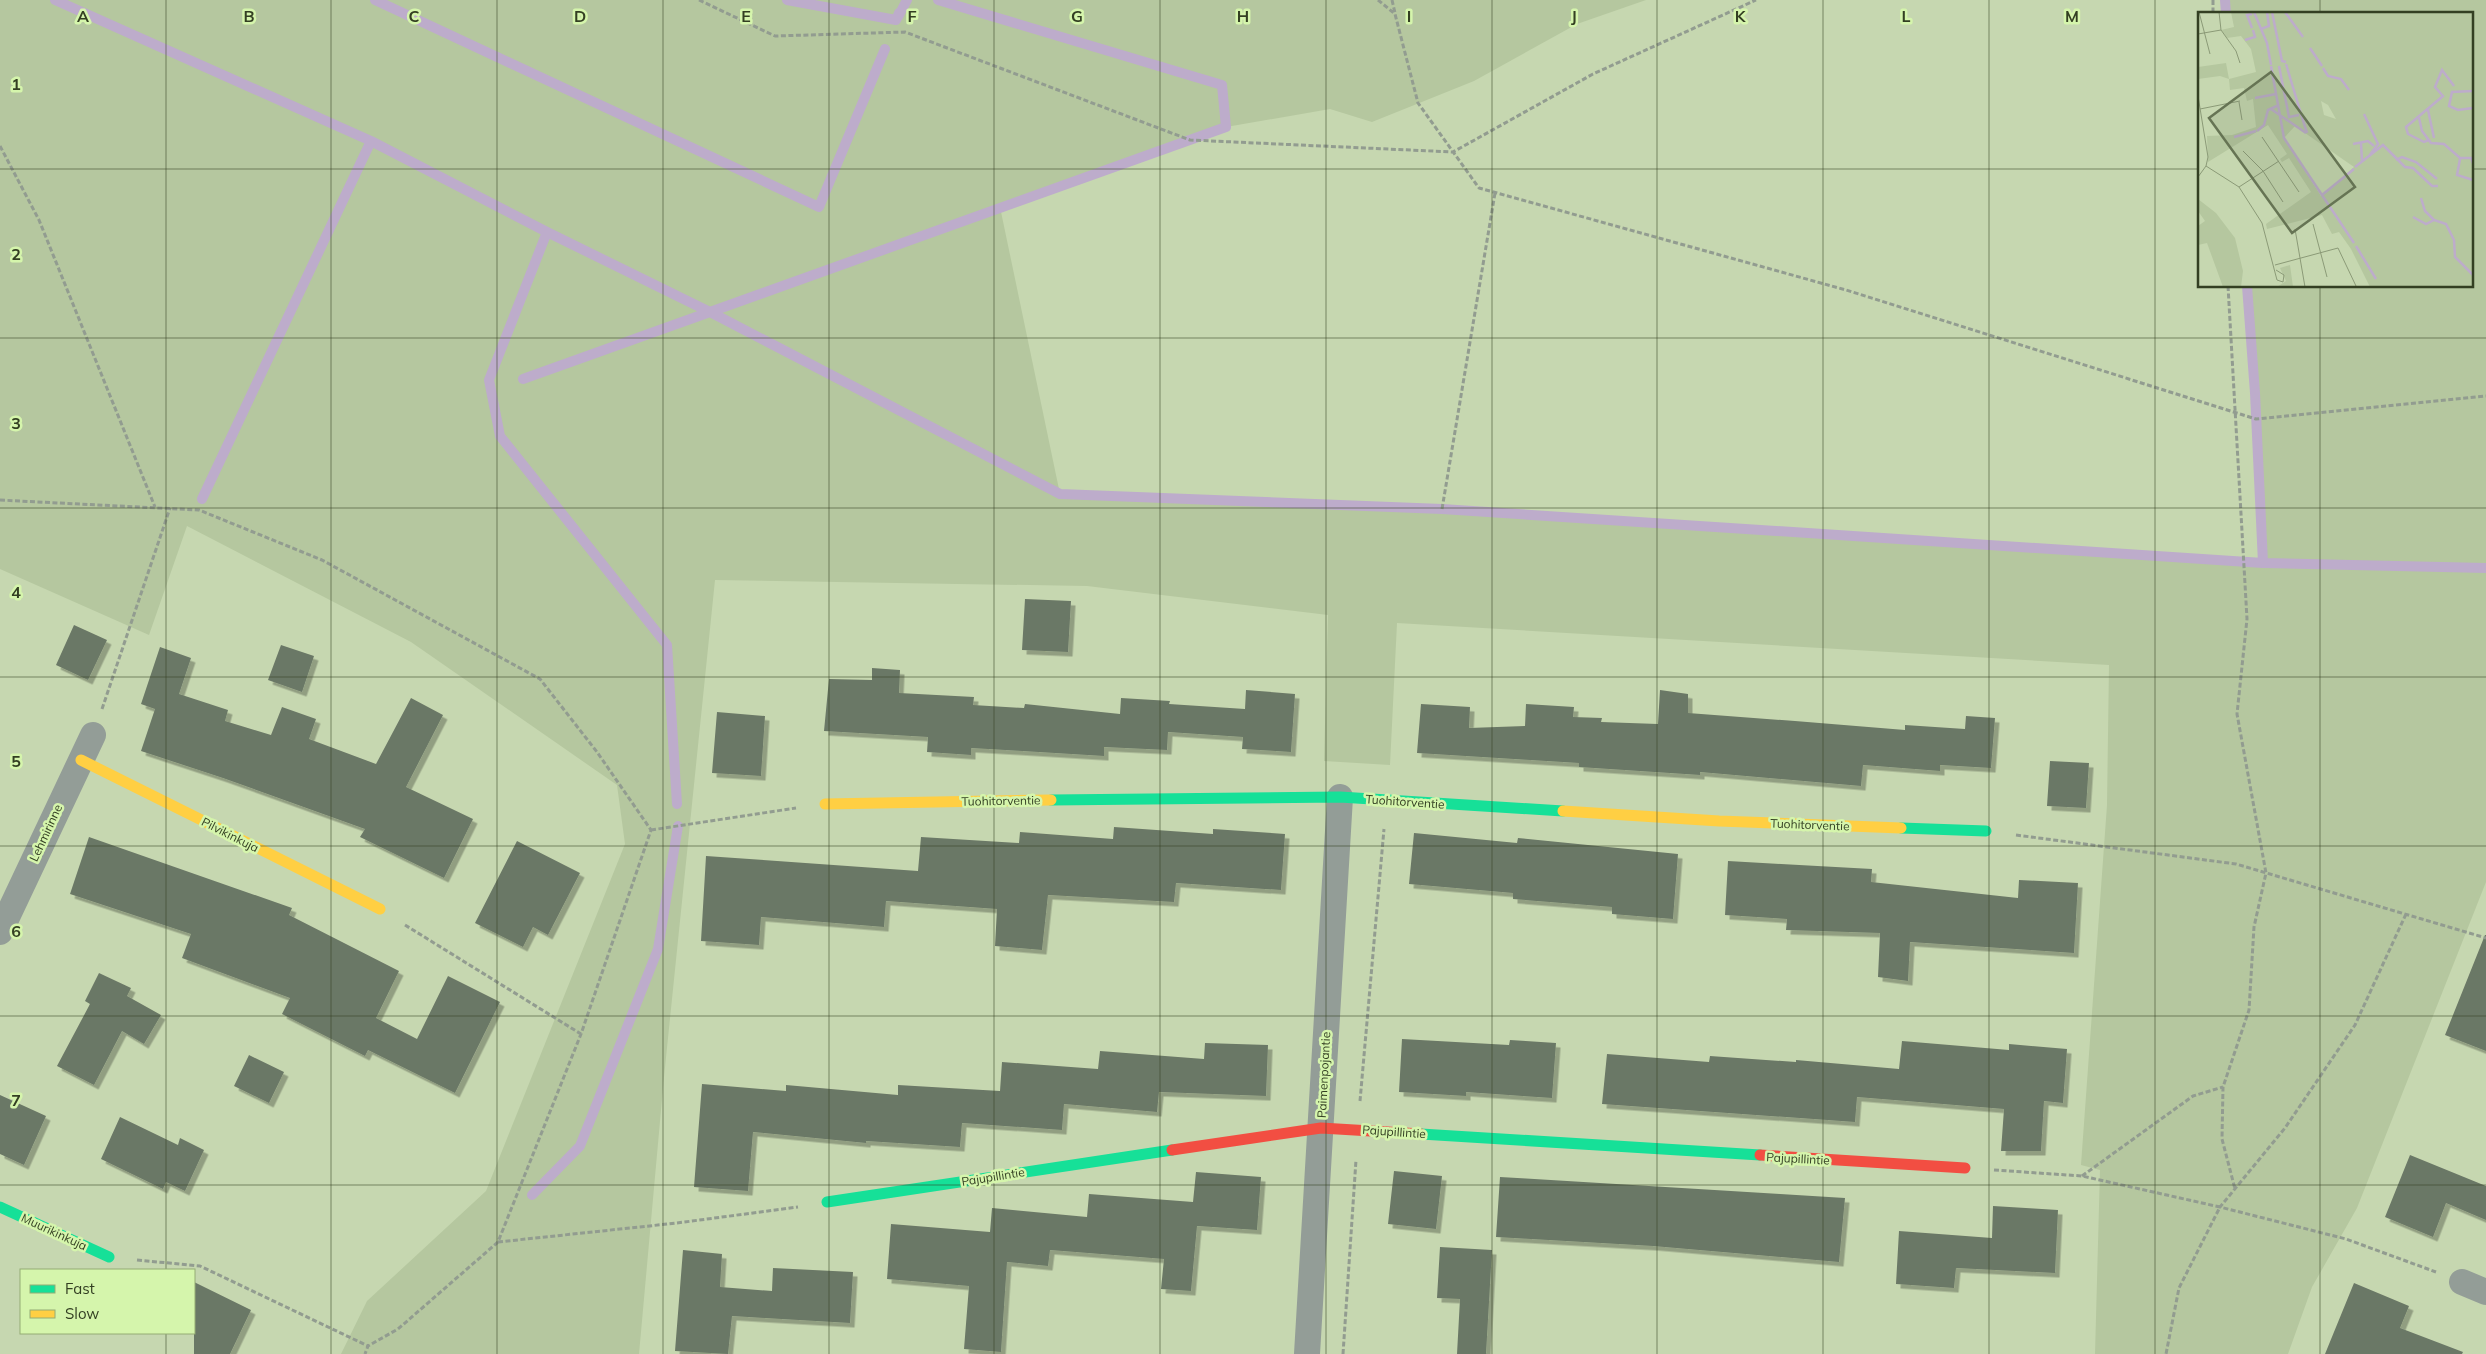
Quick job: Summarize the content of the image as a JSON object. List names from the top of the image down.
{
  "streets": {
    "street": [
      "Tuohitorventie",
      "Lehmirinne",
      "Pilvikinkuja",
      "Paimenpojantie",
      "Pajupillintie",
      "Muurikinkuja"
    ]
  },
  "crossings": [
    ["Tuohitorventie", "Paimenpojantie"],
    ["Lehmirinne", "Pilvikinkuja"],
    ["Paimenpojantie", "Pajupillintie"]
  ],
  "legend": ["Fast", "Slow"],
  "grid": {
    "columns": [
      "A",
      "B",
      "C",
      "D",
      "E",
      "F",
      "G",
      "H",
      "I",
      "J",
      "K",
      "L",
      "M"
    ],
    "rows": [
      "1",
      "2",
      "3",
      "4",
      "5",
      "6",
      "7"
    ]
  }
}
